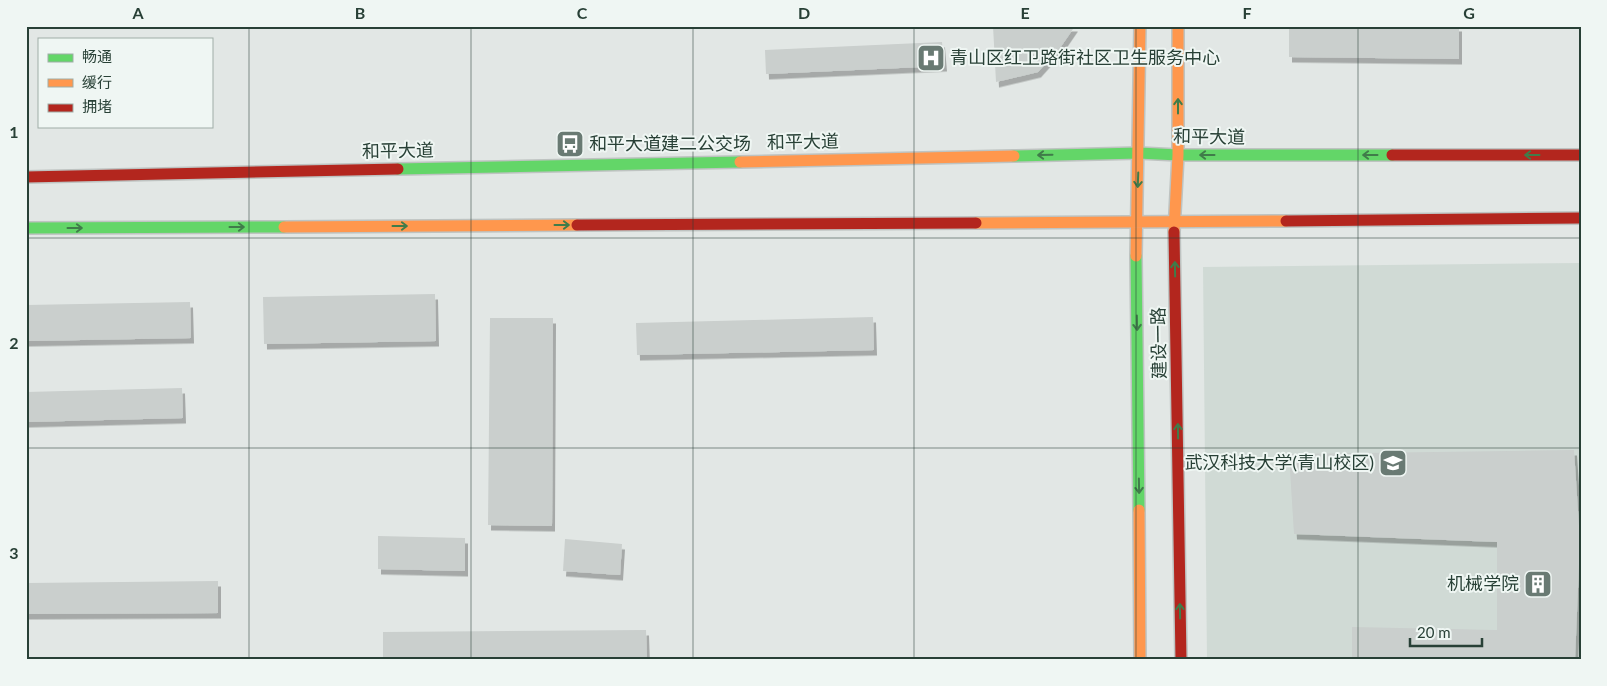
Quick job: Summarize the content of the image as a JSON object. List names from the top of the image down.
{
  "streets": {
    "main road": ["和平大道", "建设一路"]
  },
  "crossings": [
    ["和平大道", "建设一路"]
  ],
  "places": {
    "hospital": ["青山区红卫路街社区卫生服务中心"],
    "bus stop": ["和平大道建二公交场"],
    "school or university": ["武汉科技大学(青山校区)"],
    "building": ["机械学院"]
  },
  "legend": ["畅通", "缓行", "拥堵"],
  "scale_bar": "20 m",
  "grid": {
    "columns": [
      "A",
      "B",
      "C",
      "D",
      "E",
      "F",
      "G"
    ],
    "rows": ["1", "2", "3"]
  }
}
